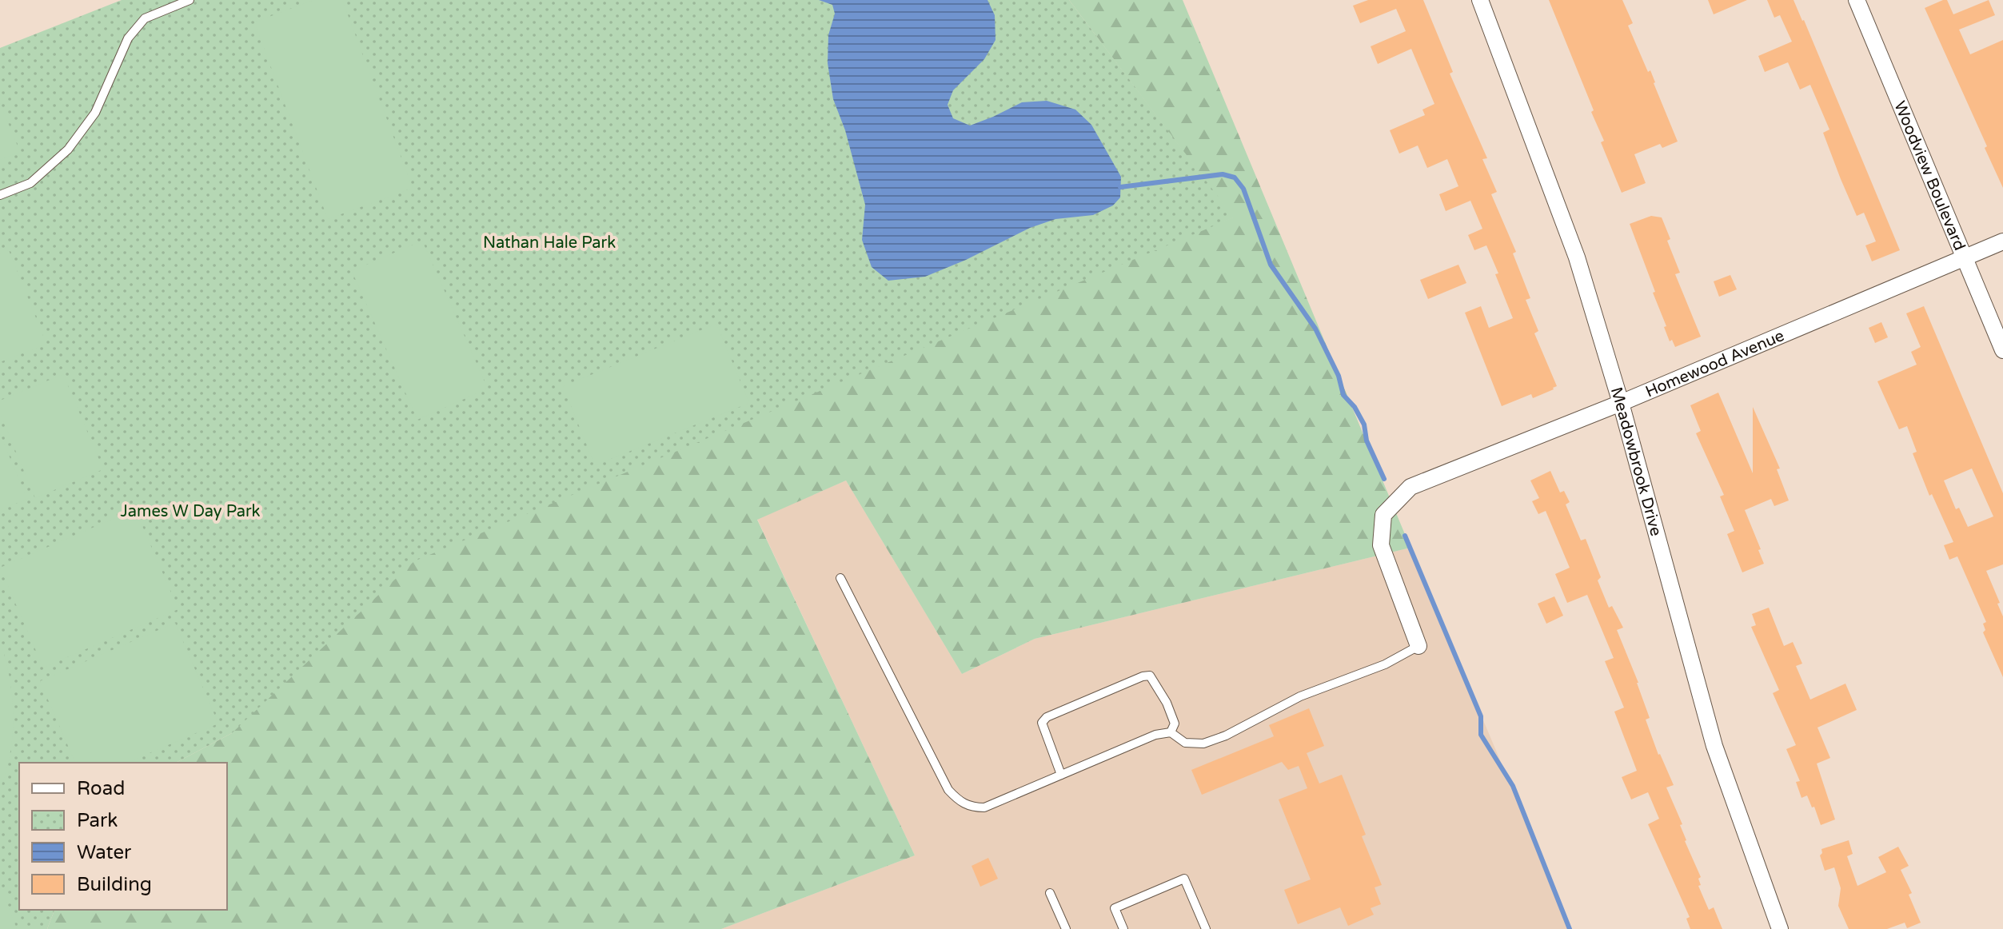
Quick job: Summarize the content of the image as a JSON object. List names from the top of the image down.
{
  "streets": {
    "street": ["Woodview Boulevard", "Homewood Avenue", "Meadowbrook Drive"]
  },
  "crossings": [
    ["Woodview Boulevard", "Homewood Avenue"],
    ["Homewood Avenue", "Meadowbrook Drive"]
  ],
  "parks": ["Nathan Hale Park", "James W Day Park"],
  "legend": [
    "Road",
    "Park",
    "Water",
    "Building"
  ]
}
